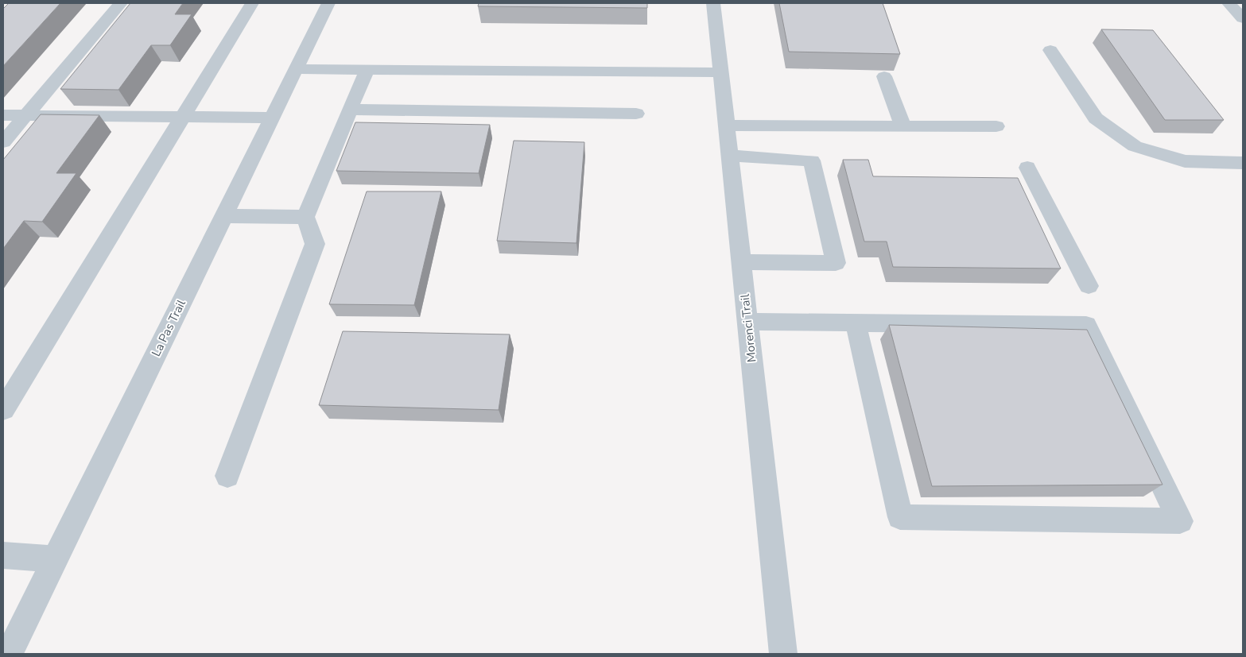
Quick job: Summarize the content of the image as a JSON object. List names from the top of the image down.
{
  "streets": {
    "street": ["La Pas Trail", "Morenci Trail"]
  }
}
